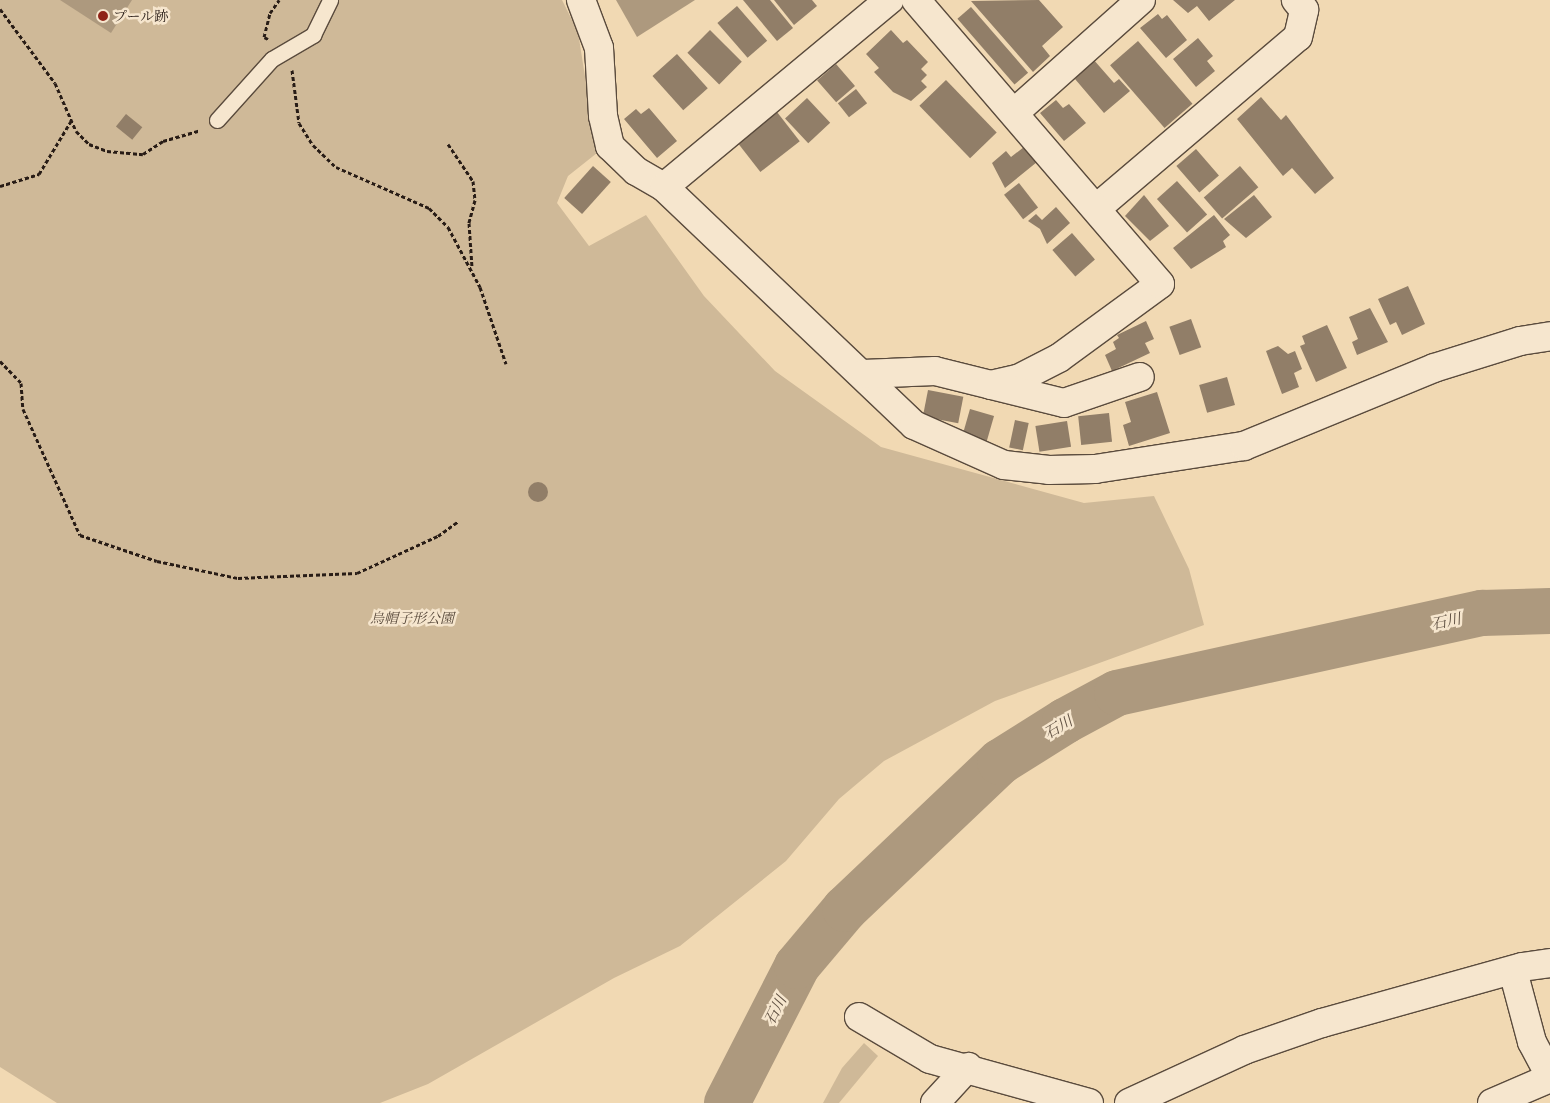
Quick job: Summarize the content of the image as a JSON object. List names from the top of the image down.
{
  "water": ["石川"],
  "parks": ["烏帽子形公園"],
  "places": ["プール跡"]
}
